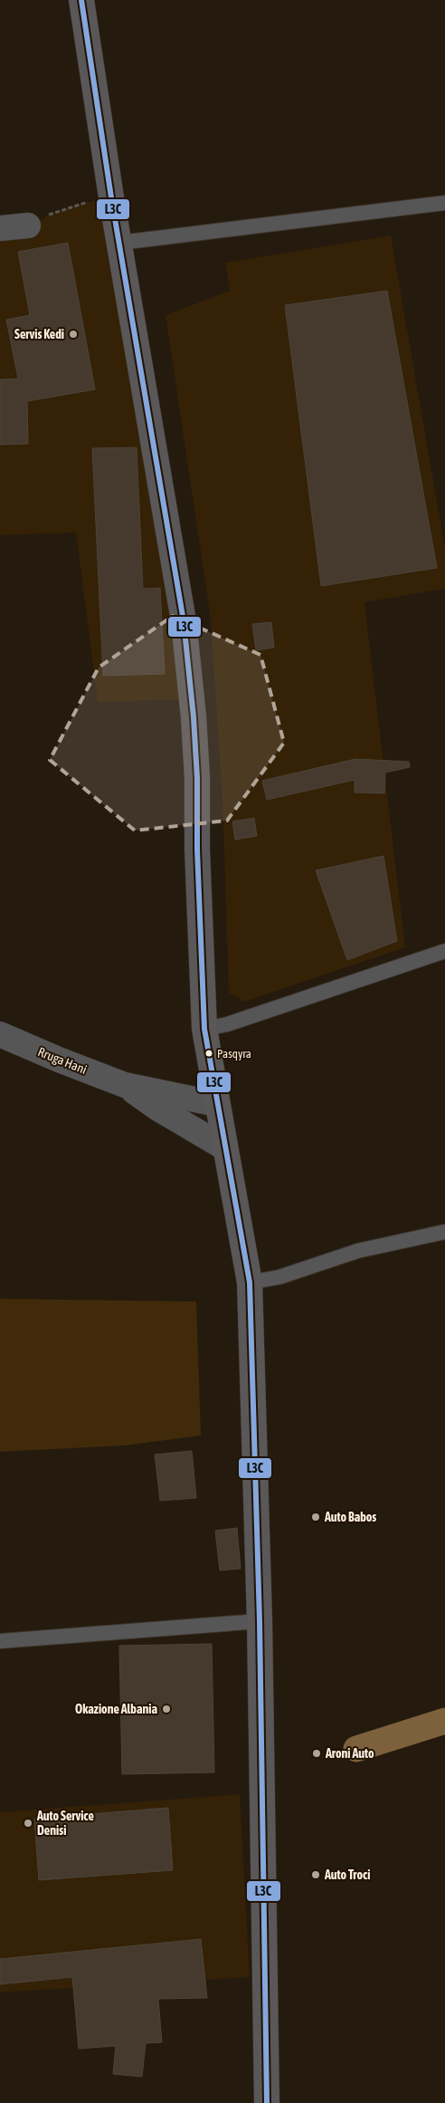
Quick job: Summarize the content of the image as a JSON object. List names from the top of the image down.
{
  "streets": {
    "street": ["Rruga Hani"]
  },
  "places": [
    "Servis Kedi",
    "Pasqyra",
    "Auto Babos",
    "Okazione Albania",
    "Aroni Auto",
    "Auto Service Denisi",
    "Auto Troci"
  ],
  "lines": ["transit line L3C"]
}
